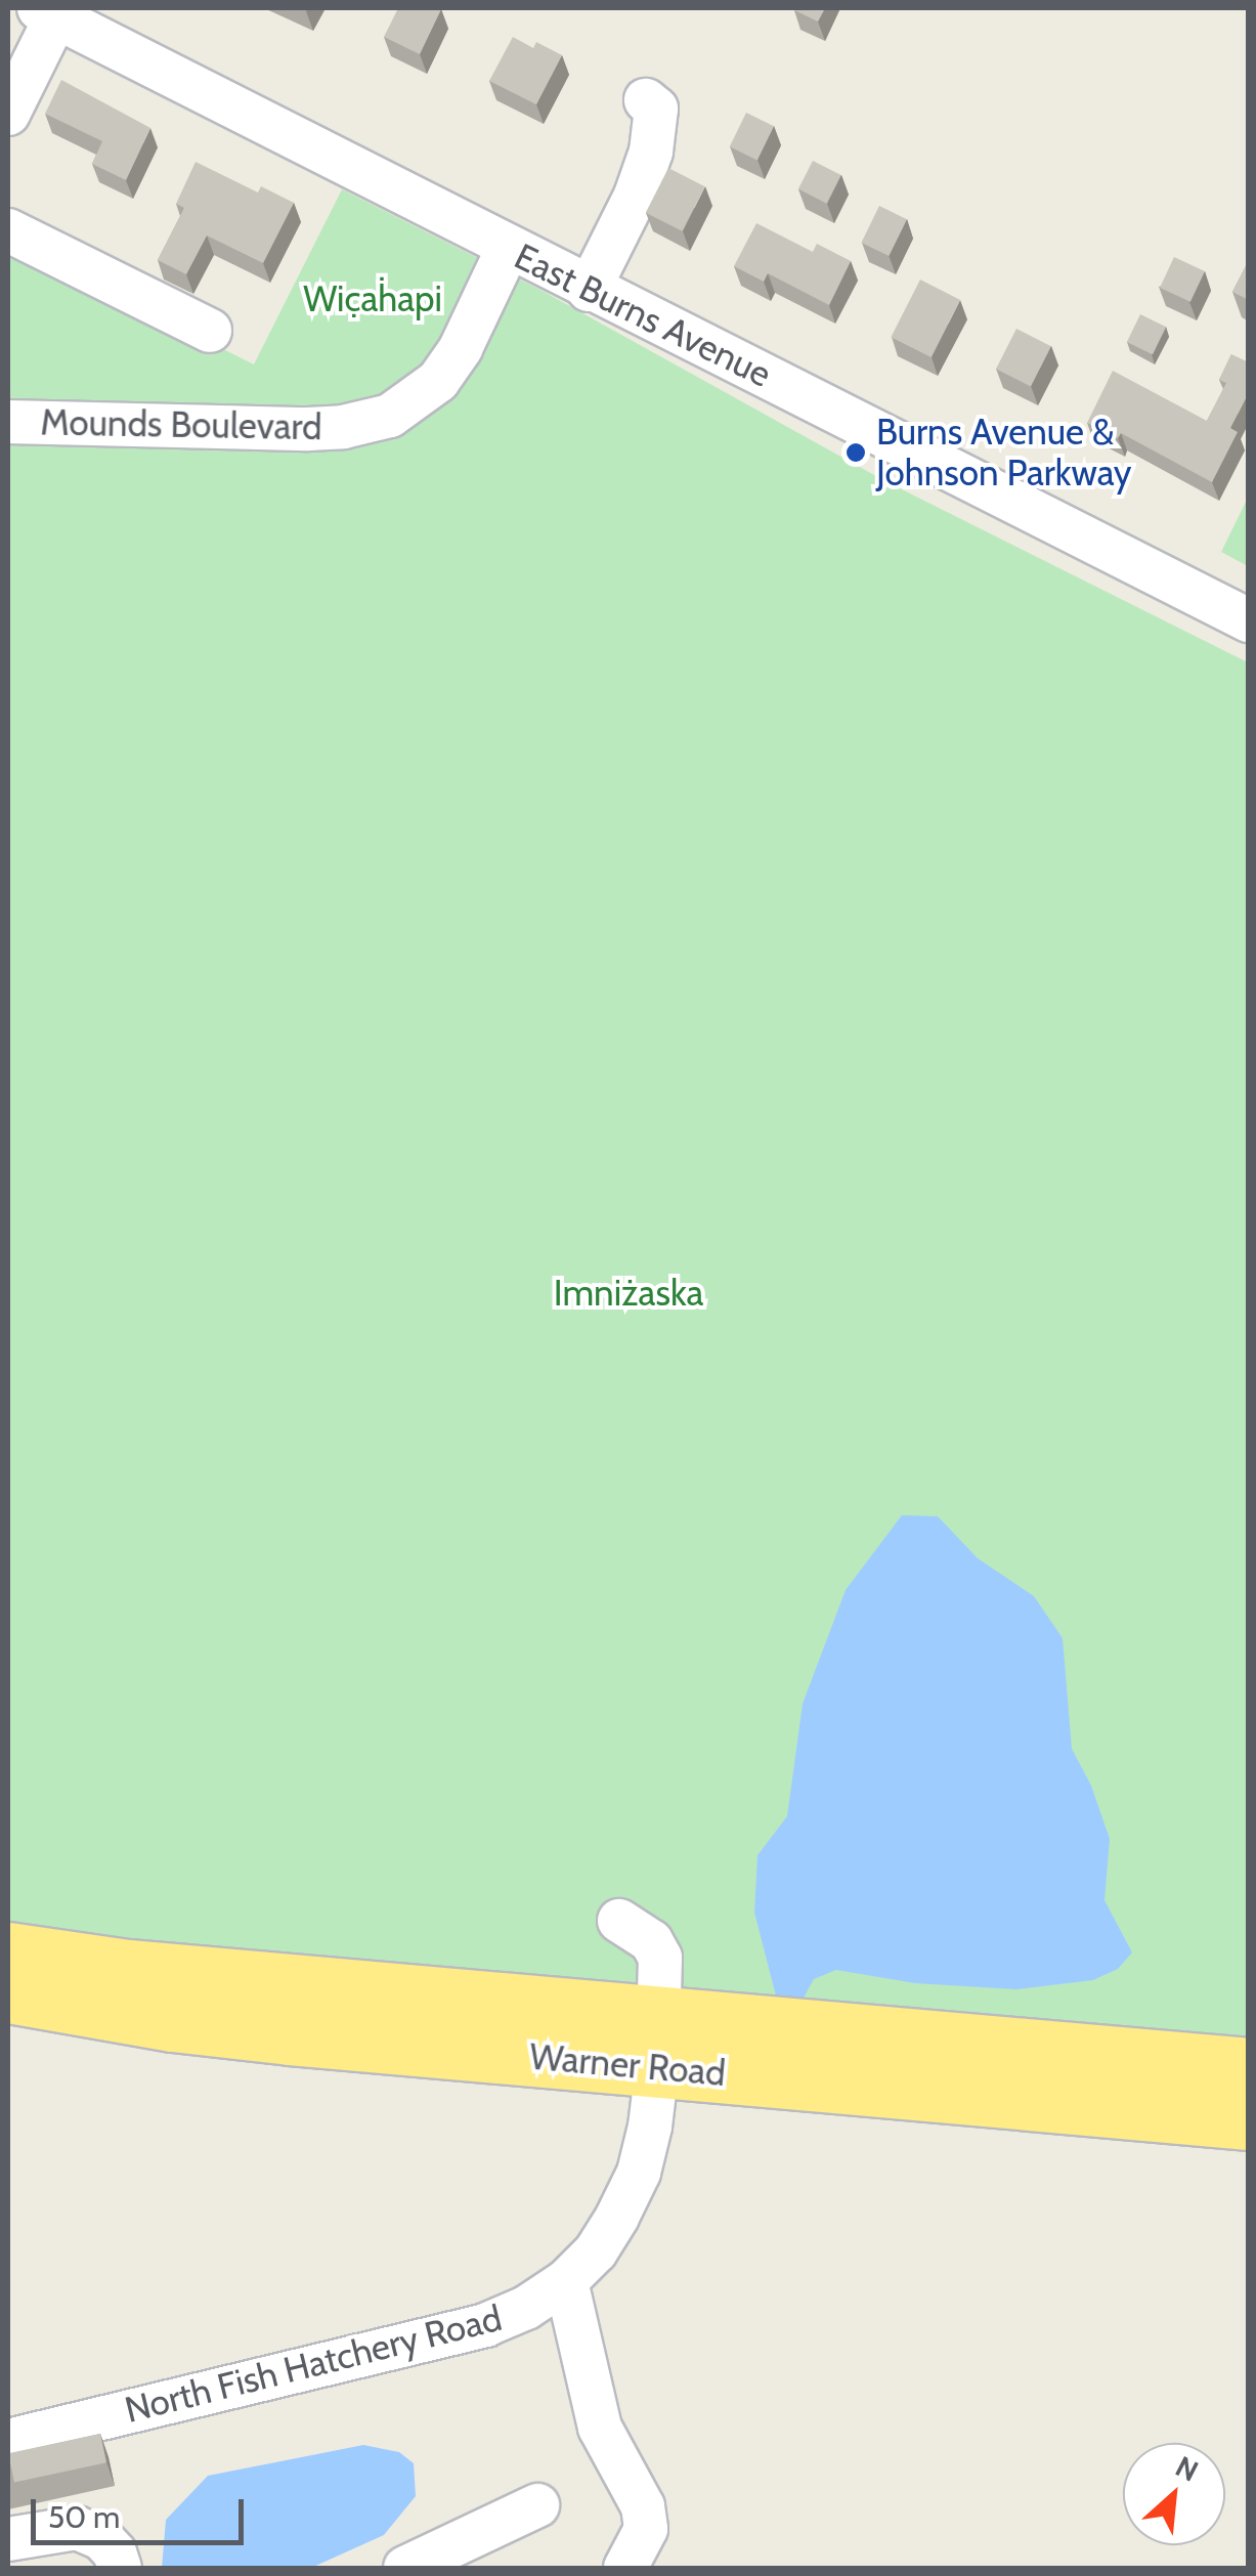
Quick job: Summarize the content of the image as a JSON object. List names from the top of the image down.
{
  "streets": {
    "highway": ["Warner Road"],
    "street": ["East Burns Avenue", "Mounds Boulevard", "North Fish Hatchery Road"]
  },
  "crossings": [
    ["East Burns Avenue", "Mounds Boulevard"],
    ["Warner Road", "North Fish Hatchery Road"]
  ],
  "parks": ["Wic̣aḣapi", "Imniżaska"],
  "places": ["Burns Avenue & Johnson Parkway"],
  "scale_bar": "50 m",
  "north": "top right"
}
